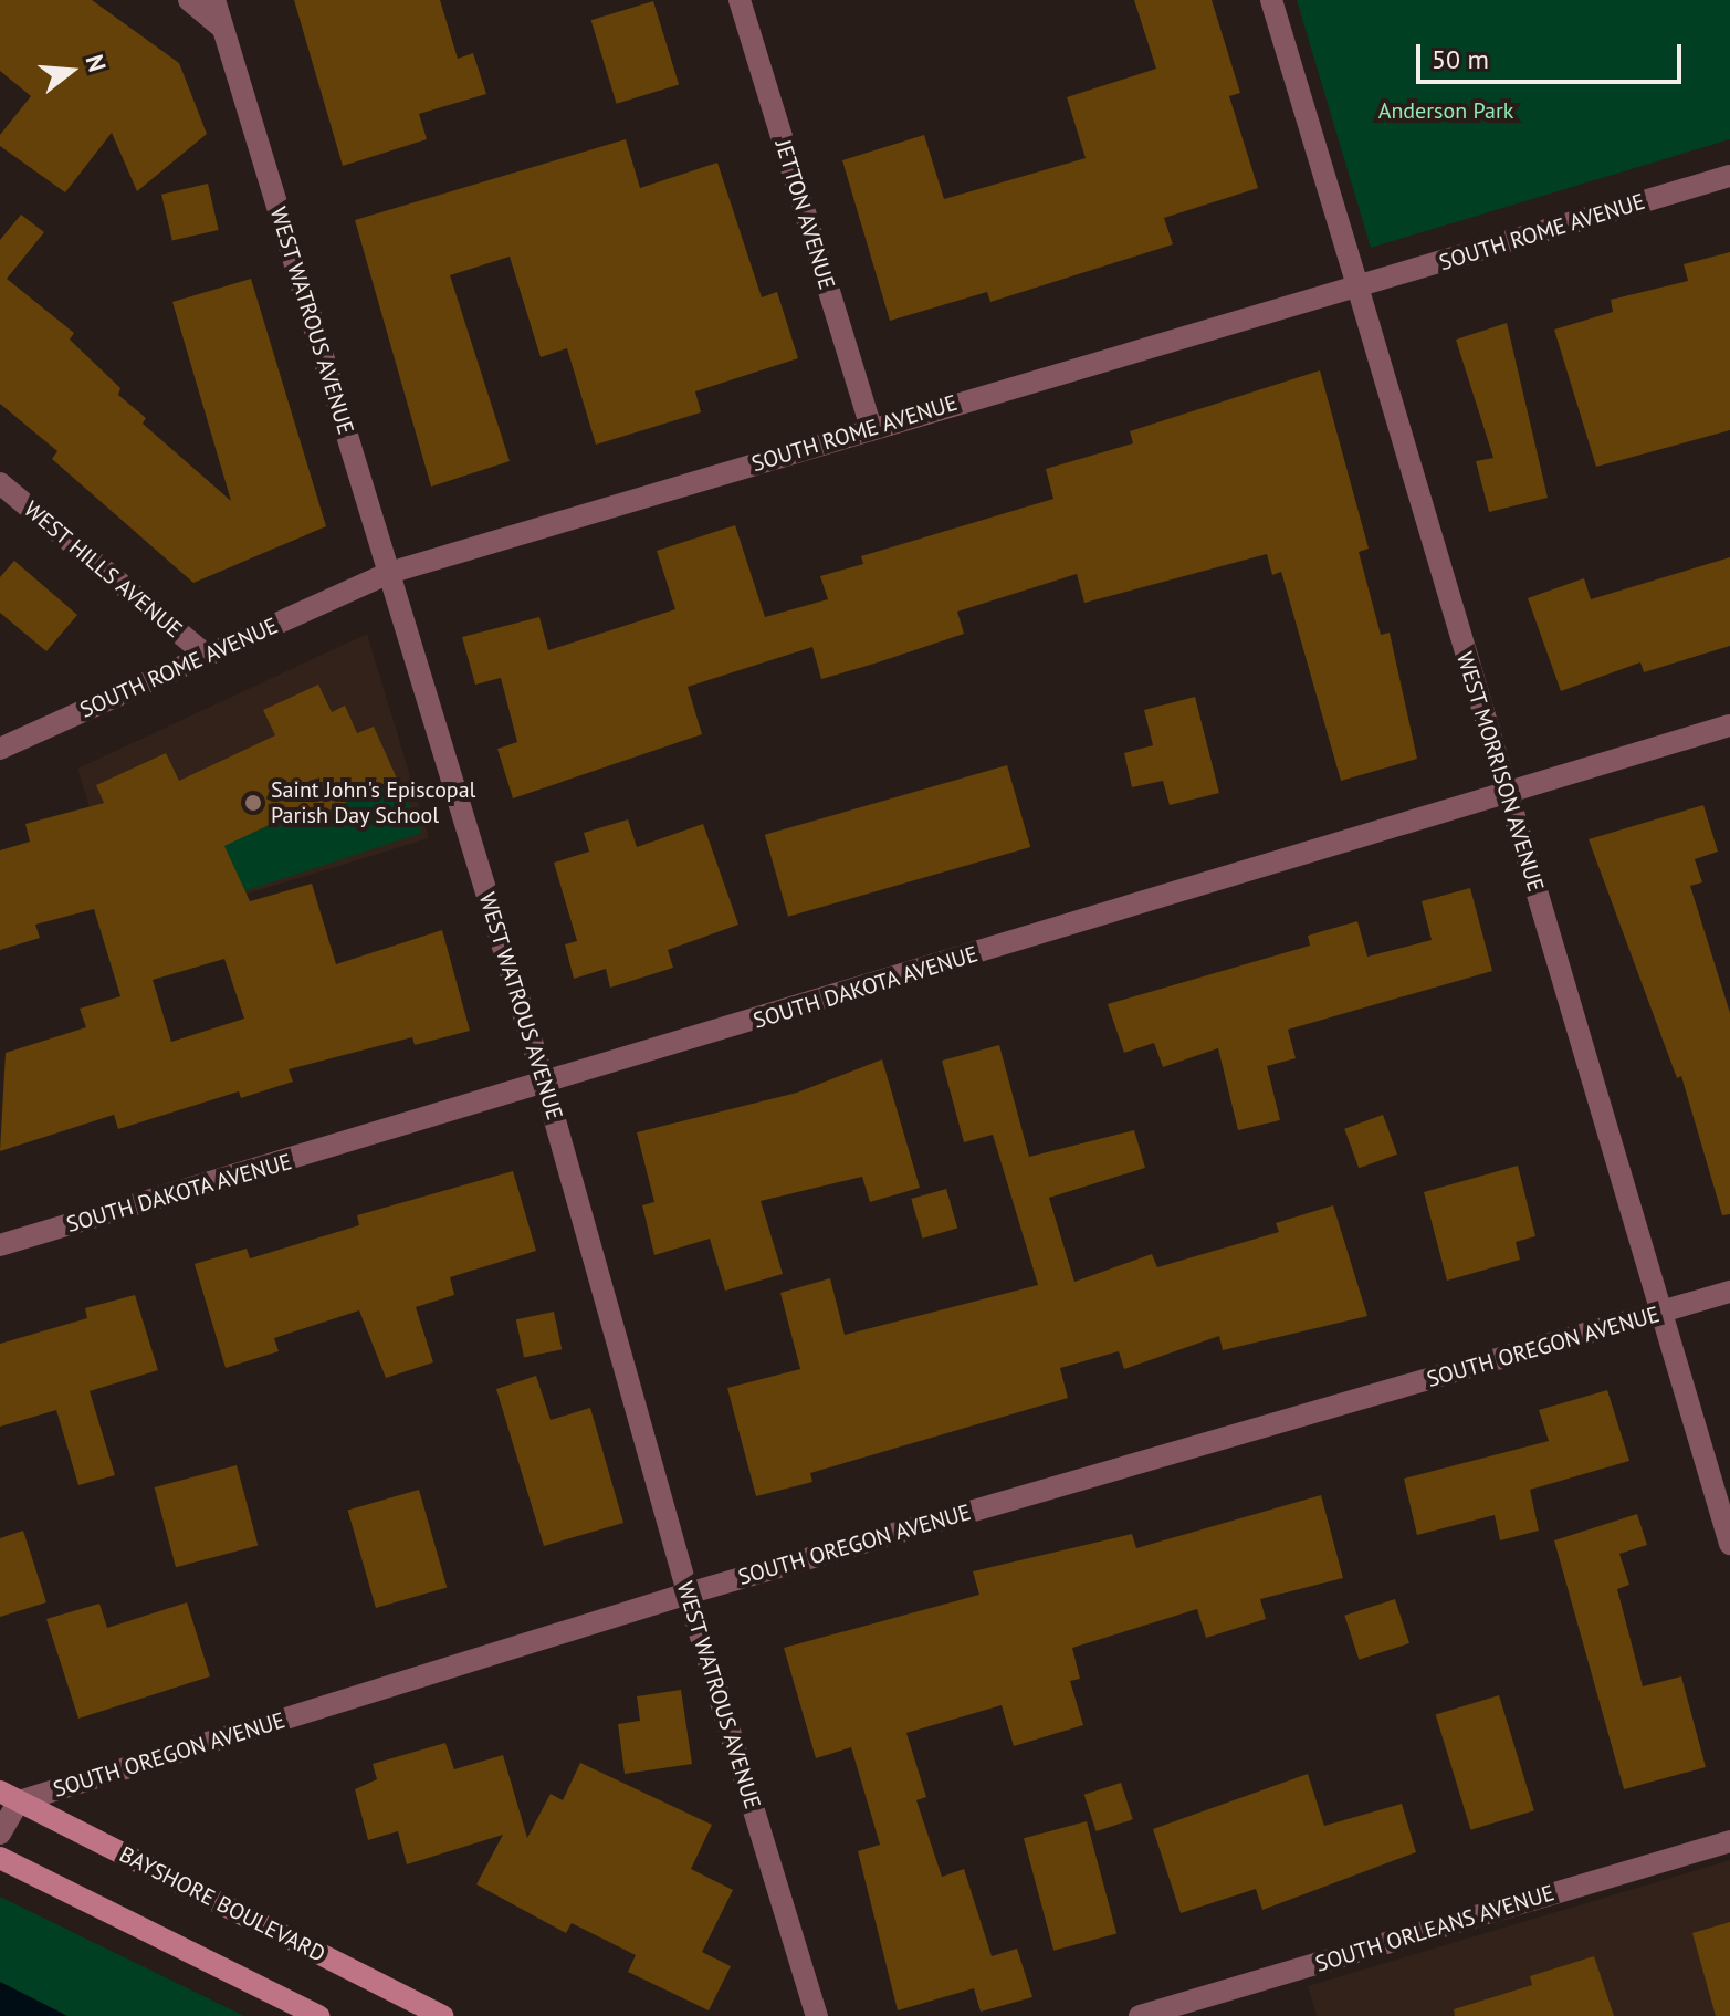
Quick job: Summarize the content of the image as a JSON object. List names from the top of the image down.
{
  "streets": {
    "main road": ["BAYSHORE BOULEVARD"],
    "street": [
      "JETTON AVENUE",
      "SOUTH ROME AVENUE",
      "WEST WATROUS AVENUE",
      "WEST HILLS AVENUE",
      "WEST MORRISON AVENUE",
      "SOUTH DAKOTA AVENUE",
      "SOUTH OREGON AVENUE",
      "SOUTH ORLEANS AVENUE"
    ]
  },
  "crossings": [
    ["JETTON AVENUE", "SOUTH ROME AVENUE"],
    ["SOUTH ROME AVENUE", "WEST WATROUS AVENUE"],
    ["SOUTH ROME AVENUE", "WEST HILLS AVENUE"],
    ["SOUTH ROME AVENUE", "WEST MORRISON AVENUE"],
    ["WEST WATROUS AVENUE", "SOUTH DAKOTA AVENUE"],
    ["WEST WATROUS AVENUE", "SOUTH OREGON AVENUE"],
    ["WEST MORRISON AVENUE", "SOUTH DAKOTA AVENUE"],
    ["WEST MORRISON AVENUE", "SOUTH OREGON AVENUE"],
    ["SOUTH OREGON AVENUE", "BAYSHORE BOULEVARD"]
  ],
  "parks": ["Anderson Park"],
  "places": ["Saint John's Episcopal Parish Day School"],
  "scale_bar": "50 m",
  "north": "right"
}
